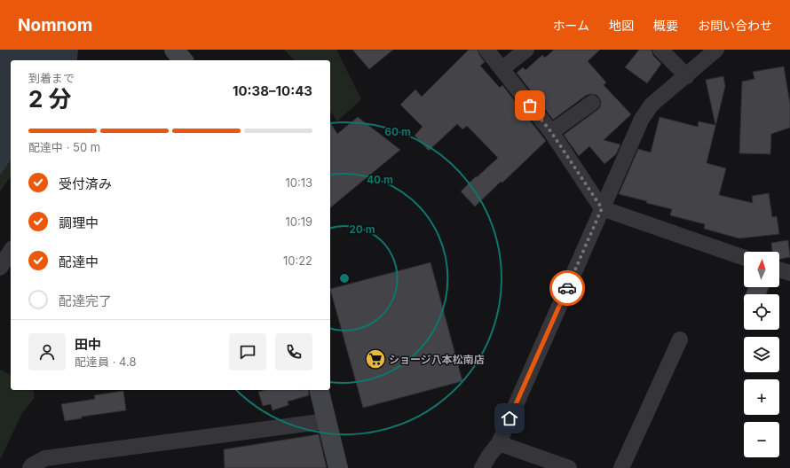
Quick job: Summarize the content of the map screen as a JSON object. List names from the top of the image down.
{
  "places": {
    "supermarket": ["ショージ八本松南店"]
  },
  "north": "top",
  "page": {
    "header": "Nomnom",
    "nav": [
      "ホーム",
      "地図",
      "概要",
      "お問い合わせ"
    ],
    "heading": ["2 分", "到着まで", "10:38–10:43"],
    "panel": ["田中", "配達員 · 4.8"],
    "bar": "配達中 · 50 m",
    "list": [
      ["受付済み", "10:13"],
      ["調理中", "10:19"],
      ["配達中", "10:22"],
      "配達完了"
    ],
    "map_buttons": ["+", "−"]
  },
  "rings": ["60 m", "40 m", "20 m"]
}
